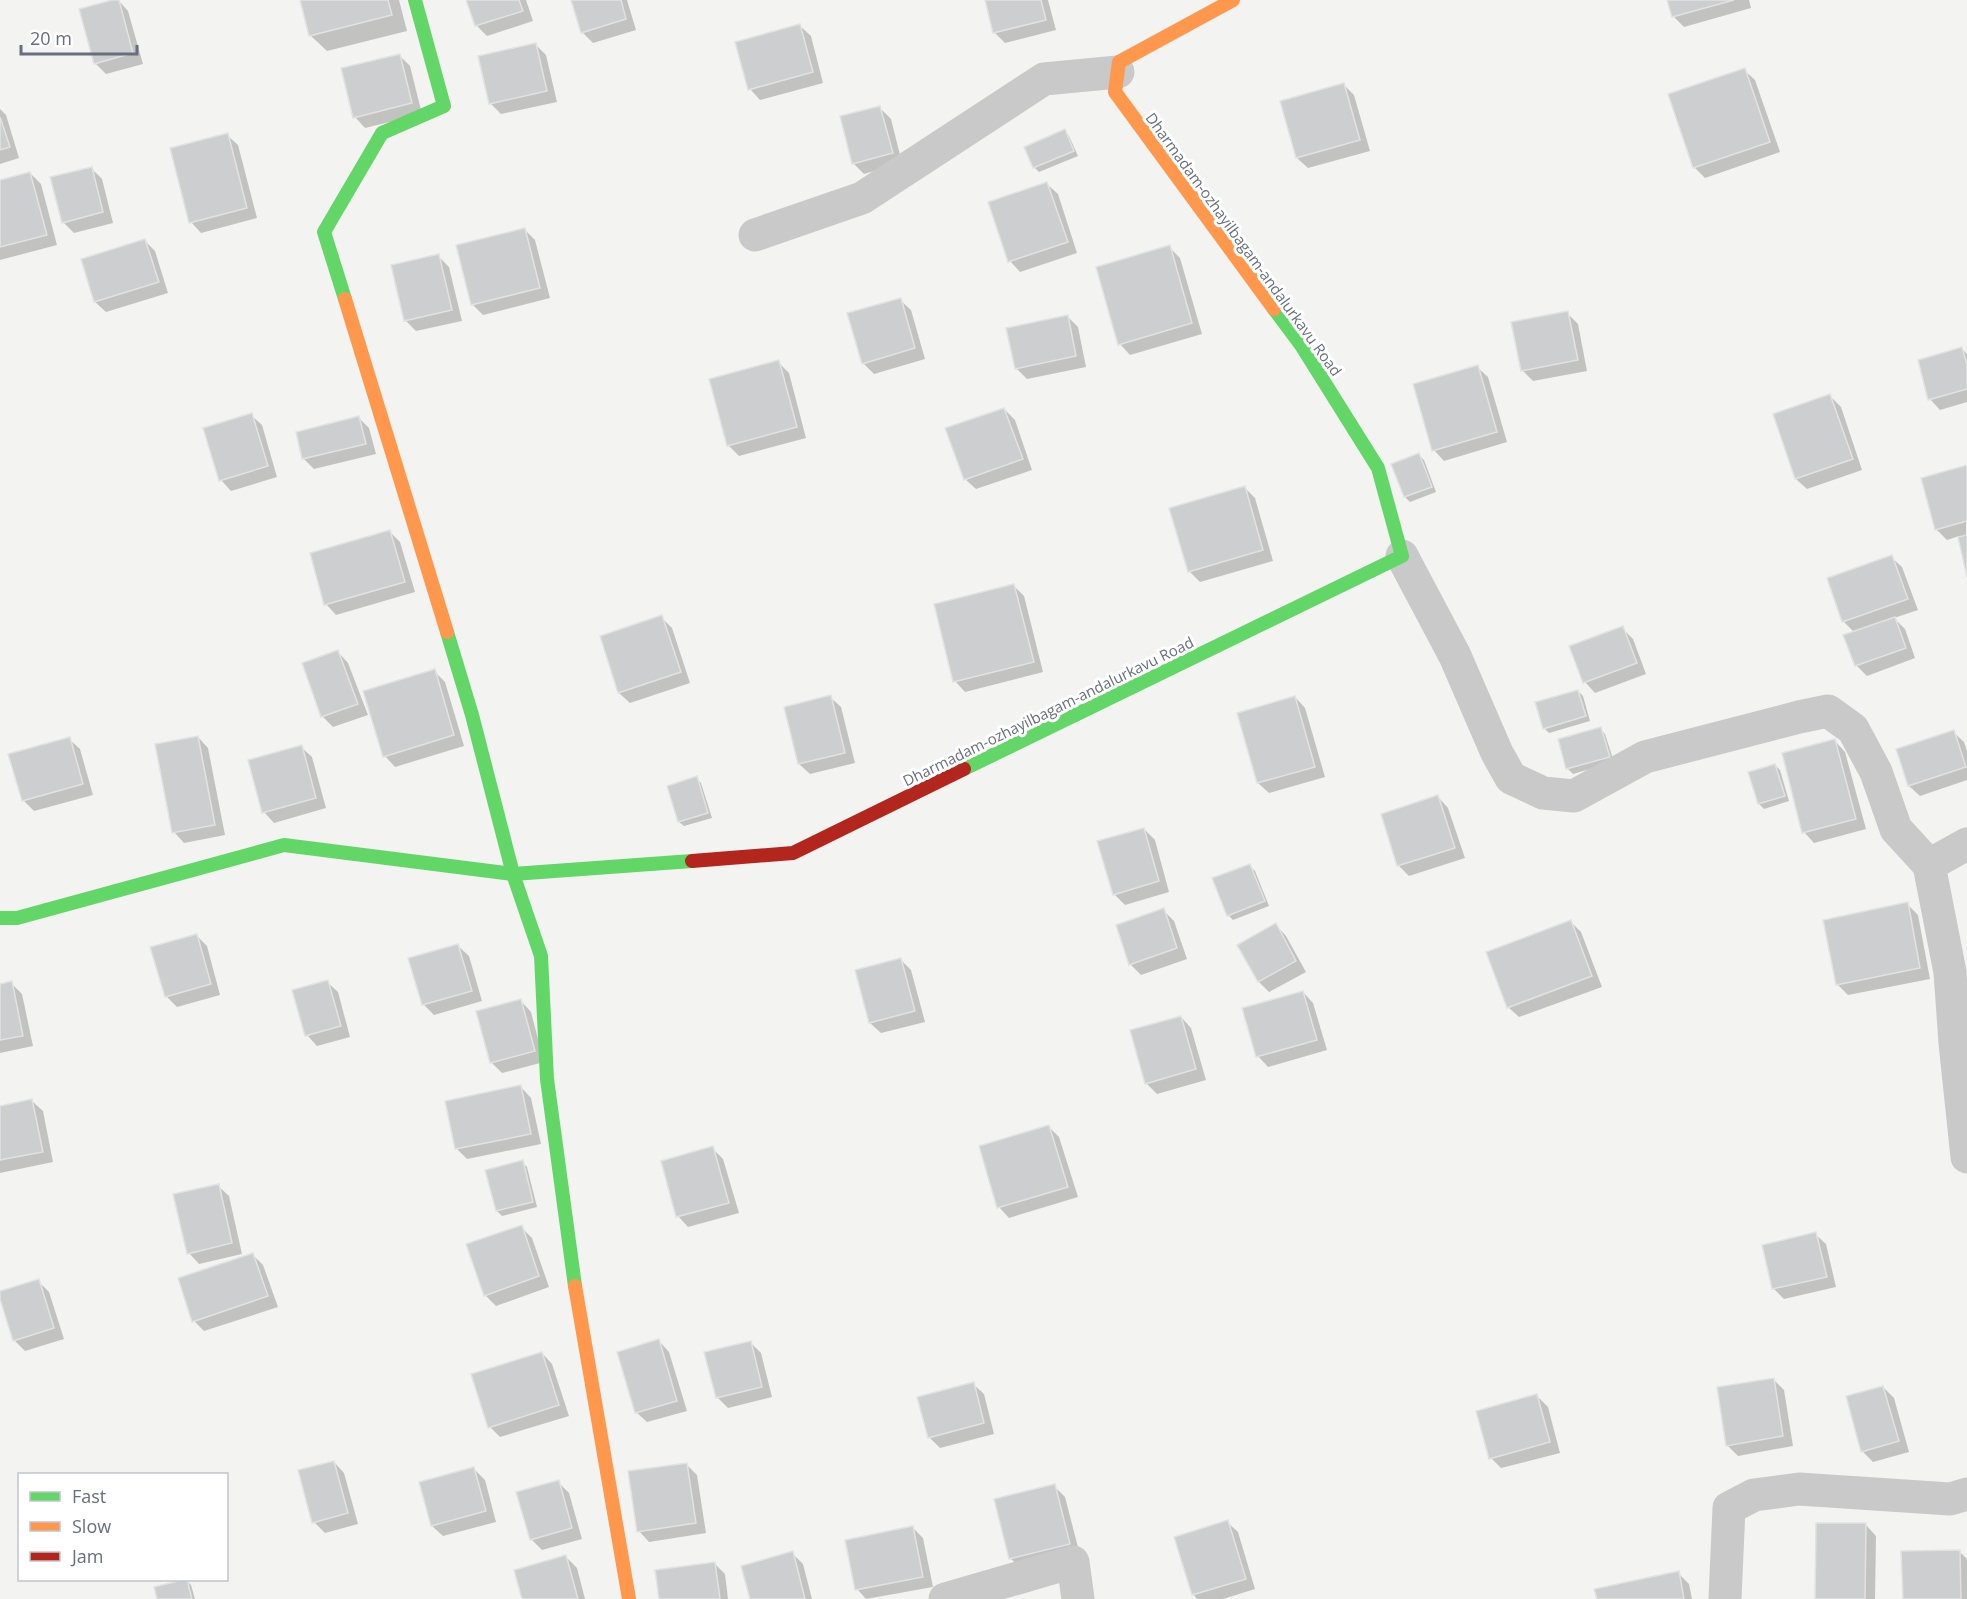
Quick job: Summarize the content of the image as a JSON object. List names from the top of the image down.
{
  "streets": {
    "street": ["Dharmadam-ozhayilbagam-andalurkavu Road"]
  },
  "legend": ["Fast", "Slow", "Jam"],
  "scale_bar": "20 m"
}
